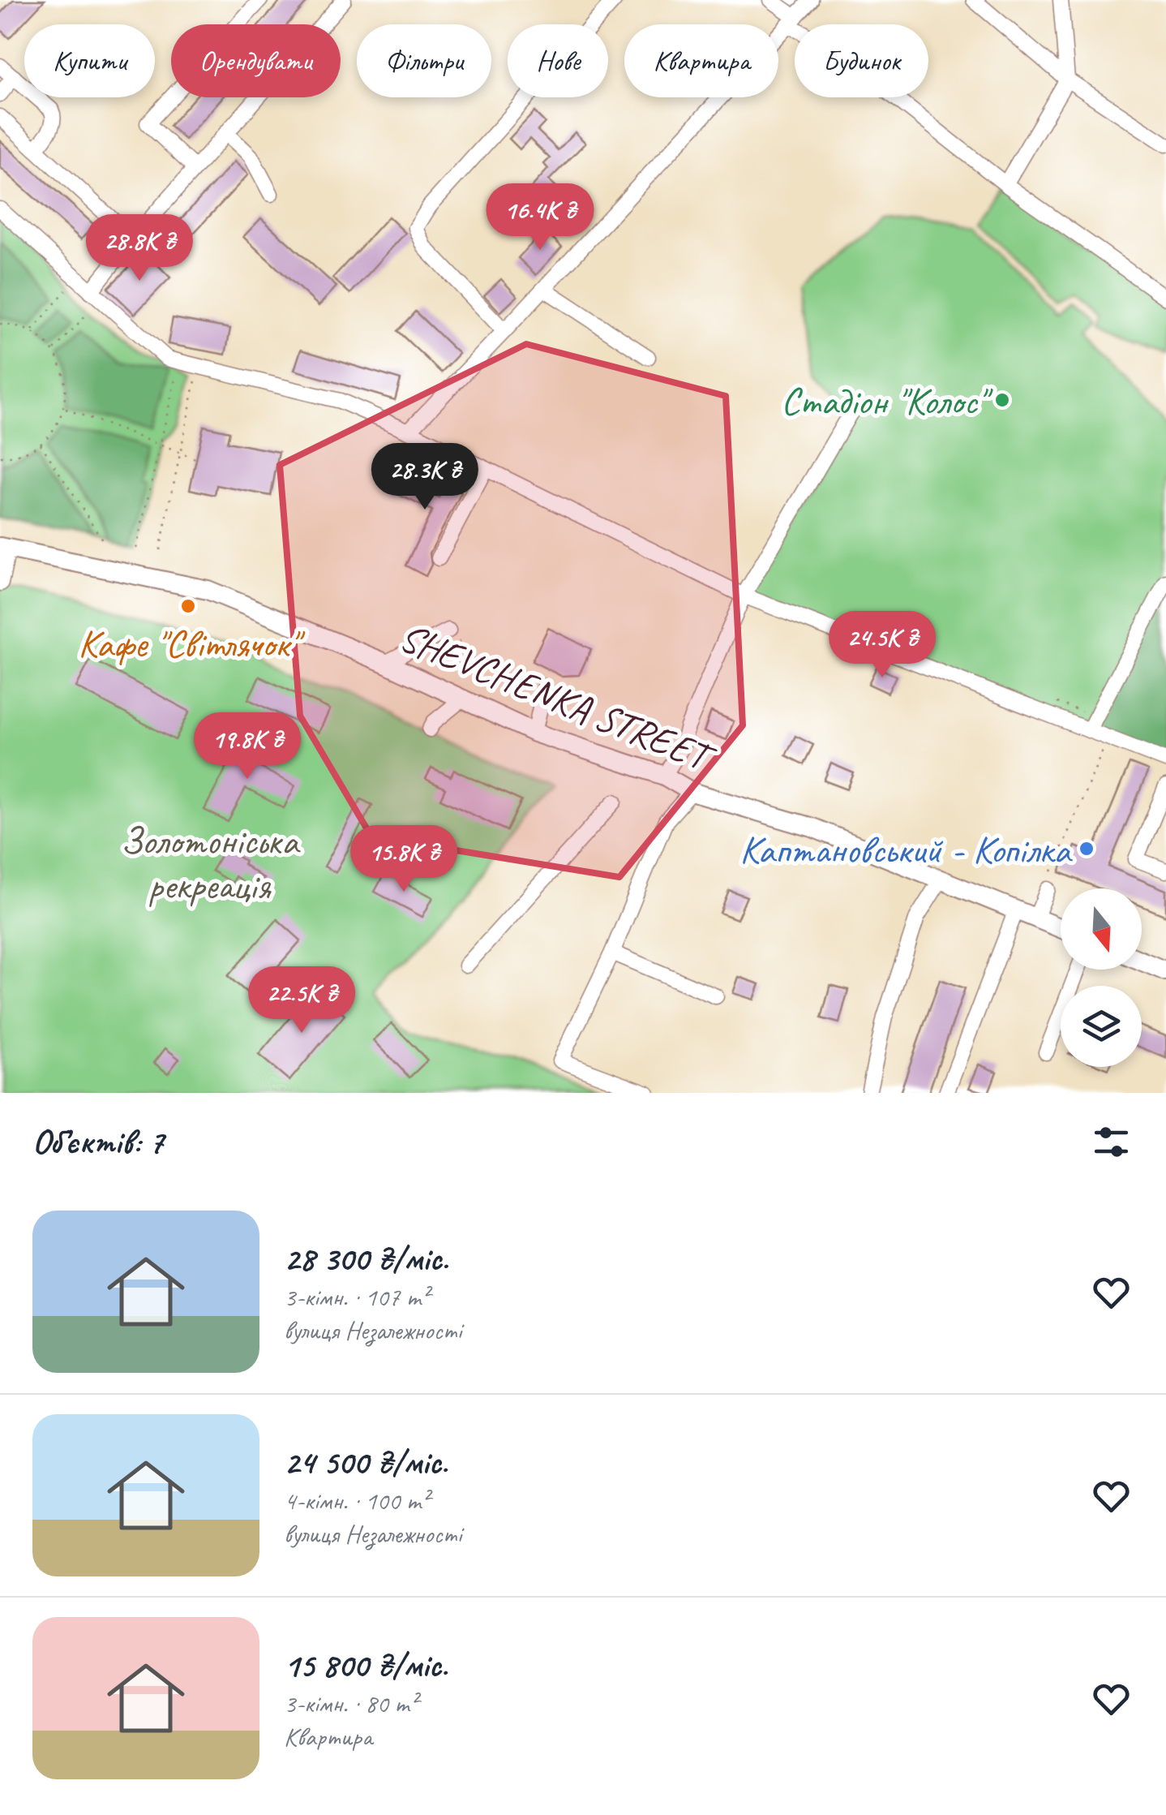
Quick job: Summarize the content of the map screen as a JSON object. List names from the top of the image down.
{
  "streets": {
    "main road": ["SHEVCHENKA STREET"]
  },
  "parks": ["Золотоніська рекреація"],
  "places": ["Стадіон \"Колос\"", "Кафе \"Світлячок\"", "Каптановський - Копілка"],
  "north": "bottom",
  "page": {
    "chip": [
      "Купити",
      "Орендувати",
      "Фільтри",
      "Нове",
      "Квартира",
      "Будинок"
    ],
    "price": [
      "16.4K ₴",
      "28.8K ₴",
      "28.3K ₴",
      "24.5K ₴",
      "19.8K ₴",
      "15.8K ₴",
      "22.5K ₴"
    ],
    "heading": "Об’єктів: 7",
    "list": [
      {
        "name": "28 300 ₴/міс.",
        "note": "3-кімн. · 107 m² · вулиця Незалежності"
      },
      {
        "name": "24 500 ₴/міс.",
        "note": "4-кімн. · 100 m² · вулиця Незалежності"
      },
      {
        "name": "15 800 ₴/міс.",
        "note": "3-кімн. · 80 m² · Квартира"
      }
    ]
  }
}
